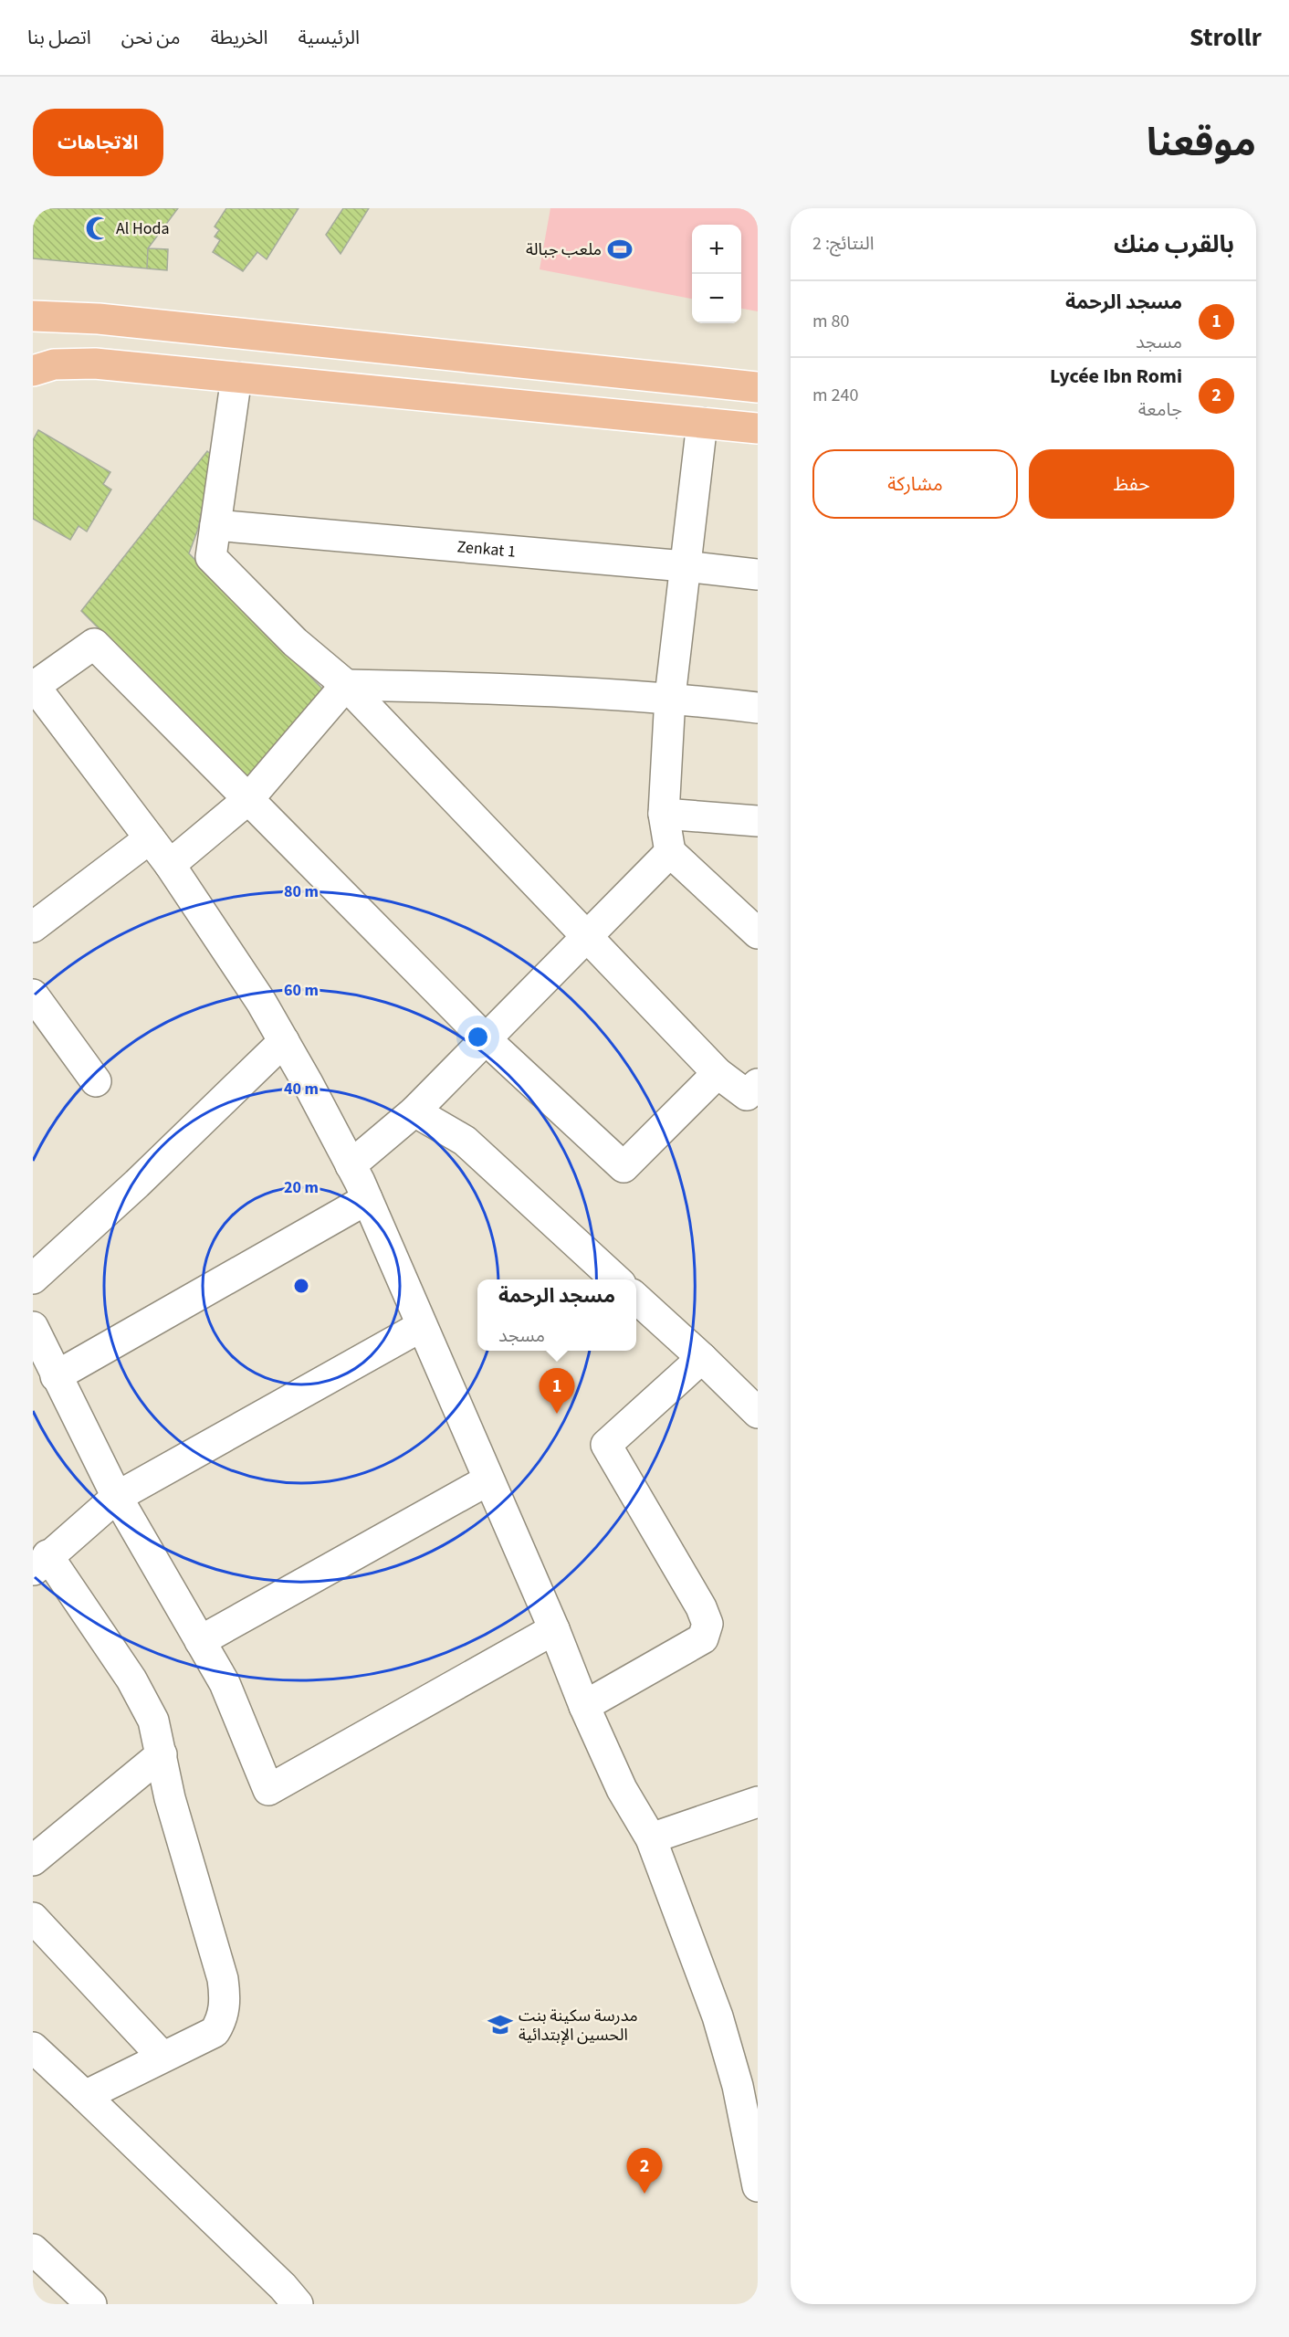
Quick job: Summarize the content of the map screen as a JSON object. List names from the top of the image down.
{
  "streets": {
    "street": ["Zenkat 1"]
  },
  "places": {
    "mosque": ["Al Hoda"],
    "sports": ["ملعب جبالة"],
    "school or university": ["مدرسة سكينة بنت الحسين الإبتدائية"]
  },
  "page": {
    "header": "Strollr",
    "nav": [
      "الرئيسية",
      "الخريطة",
      "من نحن",
      "اتصل بنا"
    ],
    "title": "موقعنا",
    "buttons": [
      "الاتجاهات",
      ["حفظ", "مشاركة"]
    ],
    "heading": ["بالقرب منك", "النتائج: 2"],
    "map_buttons": ["+", "−"],
    "list": [
      {
        "mark": "1",
        "name": "مسجد الرحمة",
        "note": "مسجد",
        "value": "80 m"
      },
      {
        "mark": "2",
        "name": "Lycée Ibn Romi",
        "note": "جامعة",
        "value": "240 m"
      }
    ],
    "popup": ["مسجد الرحمة", "مسجد"],
    "pins": ["1", "2"]
  },
  "rings": [
    "80 m",
    "60 m",
    "40 m",
    "20 m"
  ]
}
